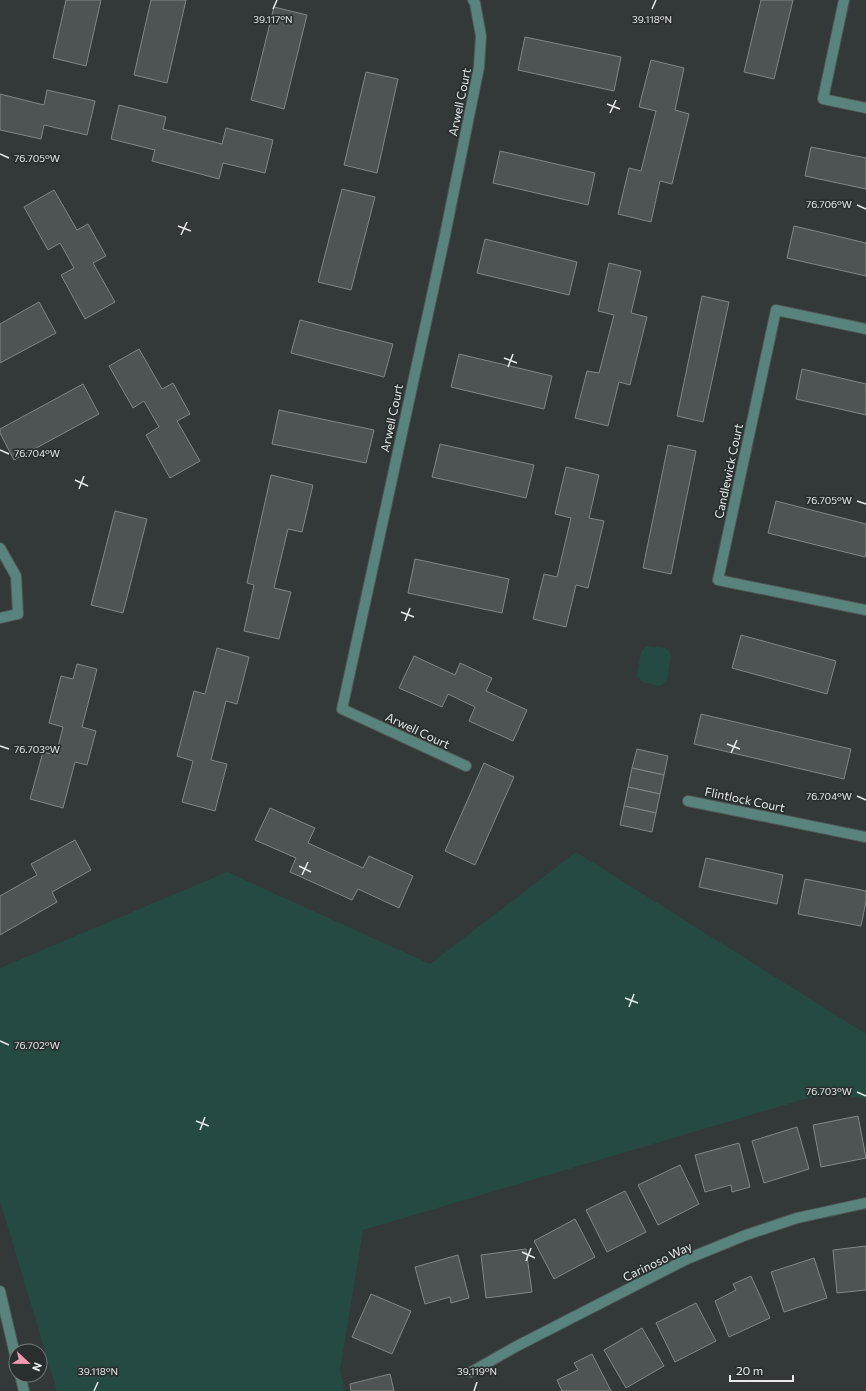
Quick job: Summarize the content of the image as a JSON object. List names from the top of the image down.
{
  "streets": {
    "street": [
      "Arwell Court",
      "Candlewick Court",
      "Flintlock Court",
      "Carinoso Way"
    ]
  },
  "scale_bar": "20 m",
  "north": "right",
  "coordinates": [
    "39.117°N",
    "39.118°N",
    "76.705°W",
    "76.706°W",
    "76.704°W",
    "76.703°W",
    "76.702°W",
    "39.119°N"
  ]
}
